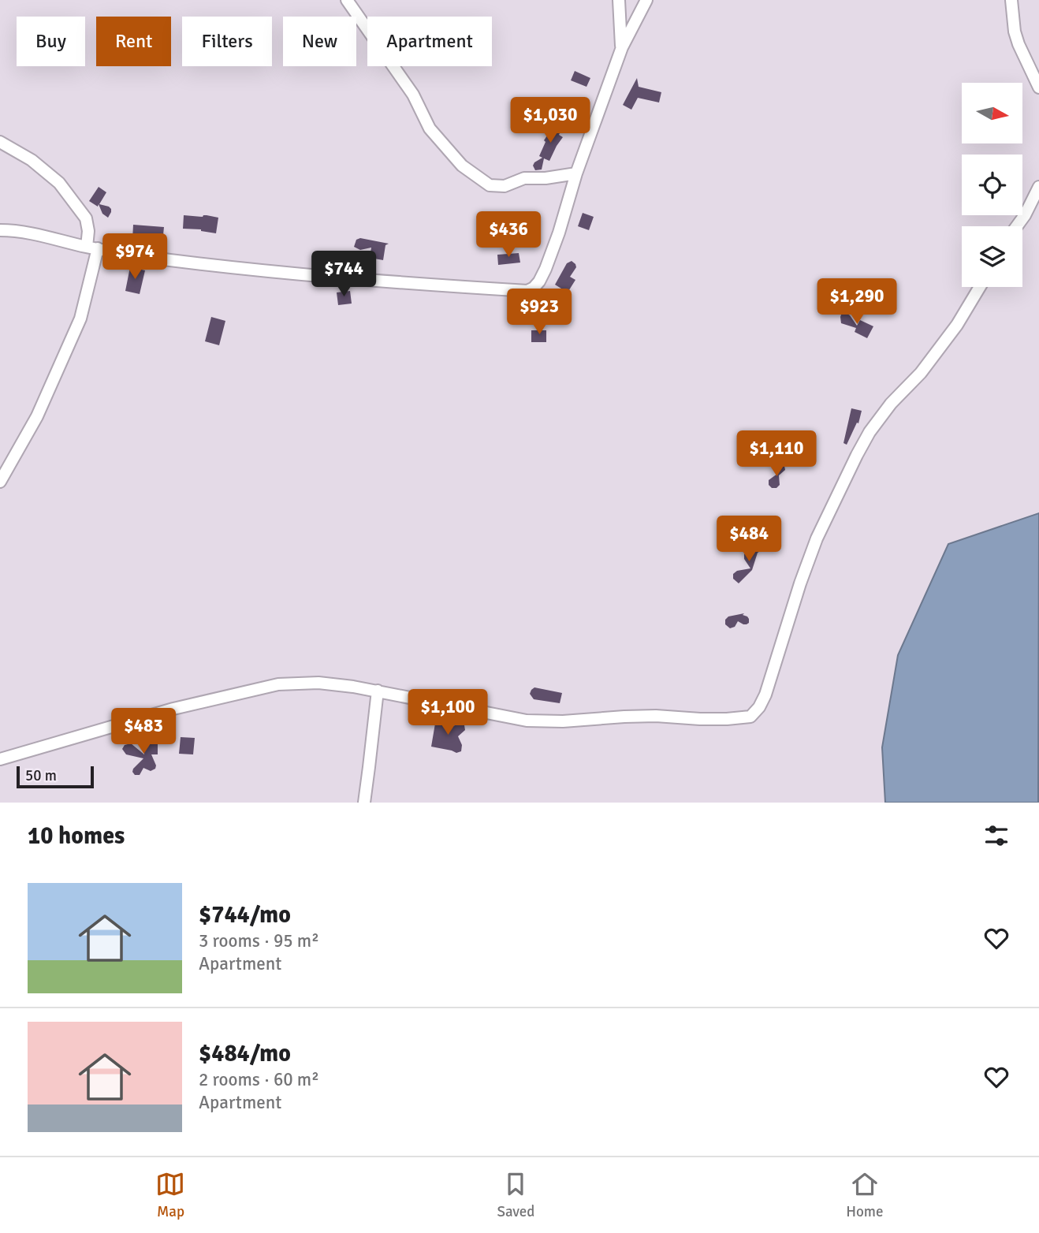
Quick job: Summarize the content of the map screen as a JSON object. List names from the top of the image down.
{
  "scale_bar": "50 m",
  "north": "right",
  "page": {
    "chip": [
      "Buy",
      "Rent",
      "Filters",
      "New",
      "Apartment"
    ],
    "price": [
      "$1,030",
      "$436",
      "$974",
      "$744",
      "$1,290",
      "$923",
      "$1,110",
      "$484",
      "$1,100",
      "$483"
    ],
    "scale": "50 m",
    "heading": "10 homes",
    "list": [
      {
        "name": "$744/mo",
        "note": "3 rooms · 95 m² · Apartment"
      },
      {
        "name": "$484/mo",
        "note": "2 rooms · 60 m² · Apartment"
      }
    ],
    "tabs": ["Map", "Saved", "Home"]
  }
}
